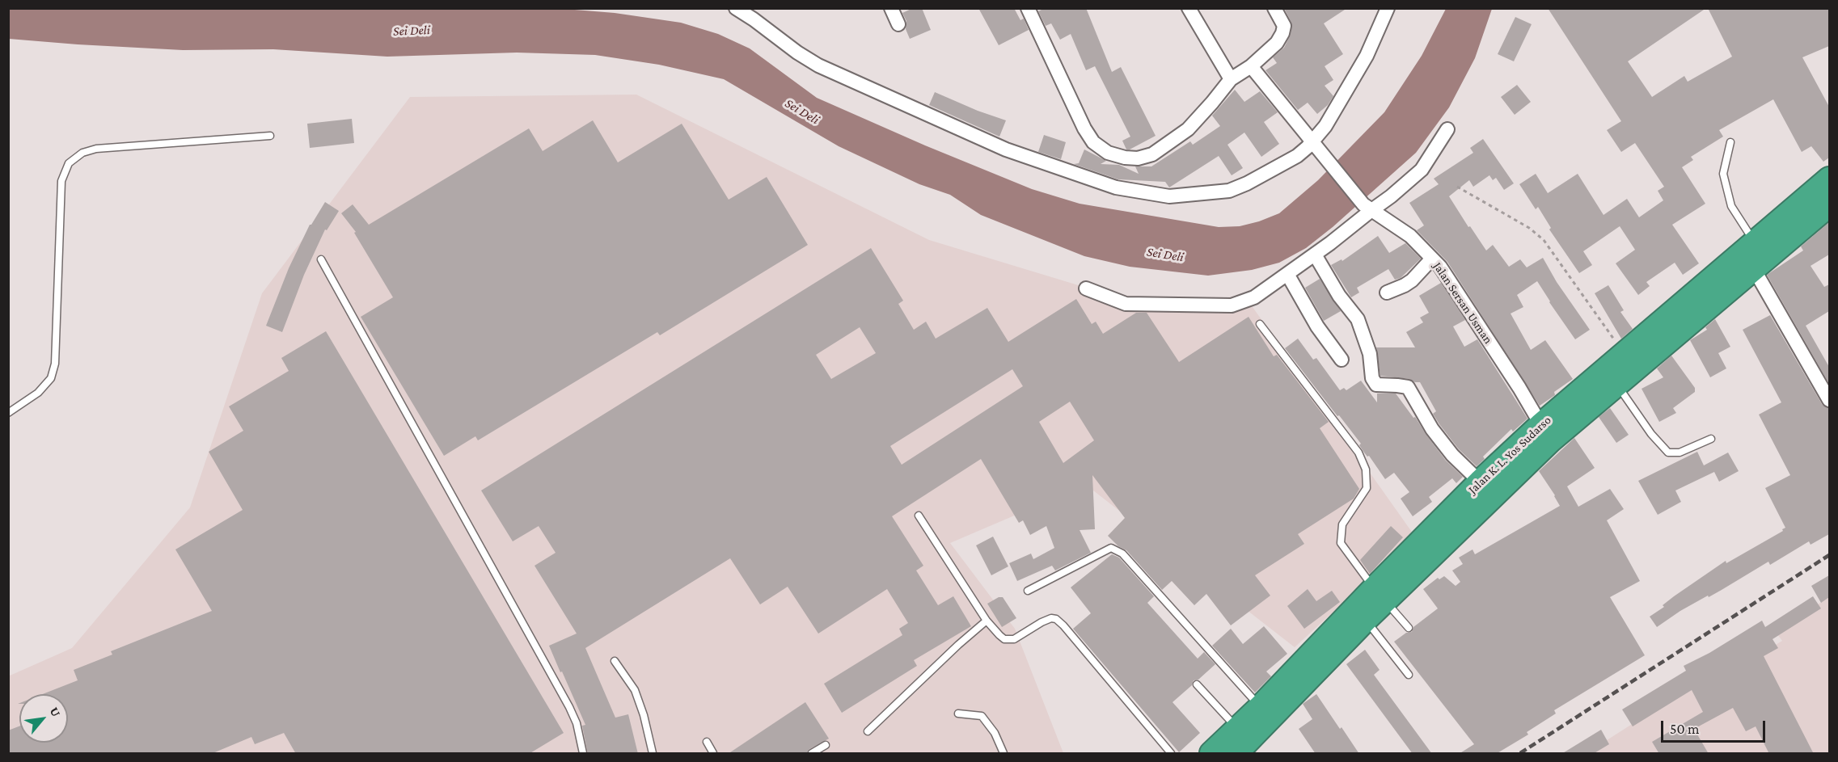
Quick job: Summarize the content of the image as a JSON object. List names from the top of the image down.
{
  "streets": {
    "highway": ["Jalan K. L. Yos Sudarso"],
    "street": ["Jalan Sersan Usman"]
  },
  "crossings": [
    ["Jalan Sersan Usman", "Jalan K. L. Yos Sudarso"]
  ],
  "water": ["Sei Deli"],
  "scale_bar": "50 m",
  "north": "top right"
}
